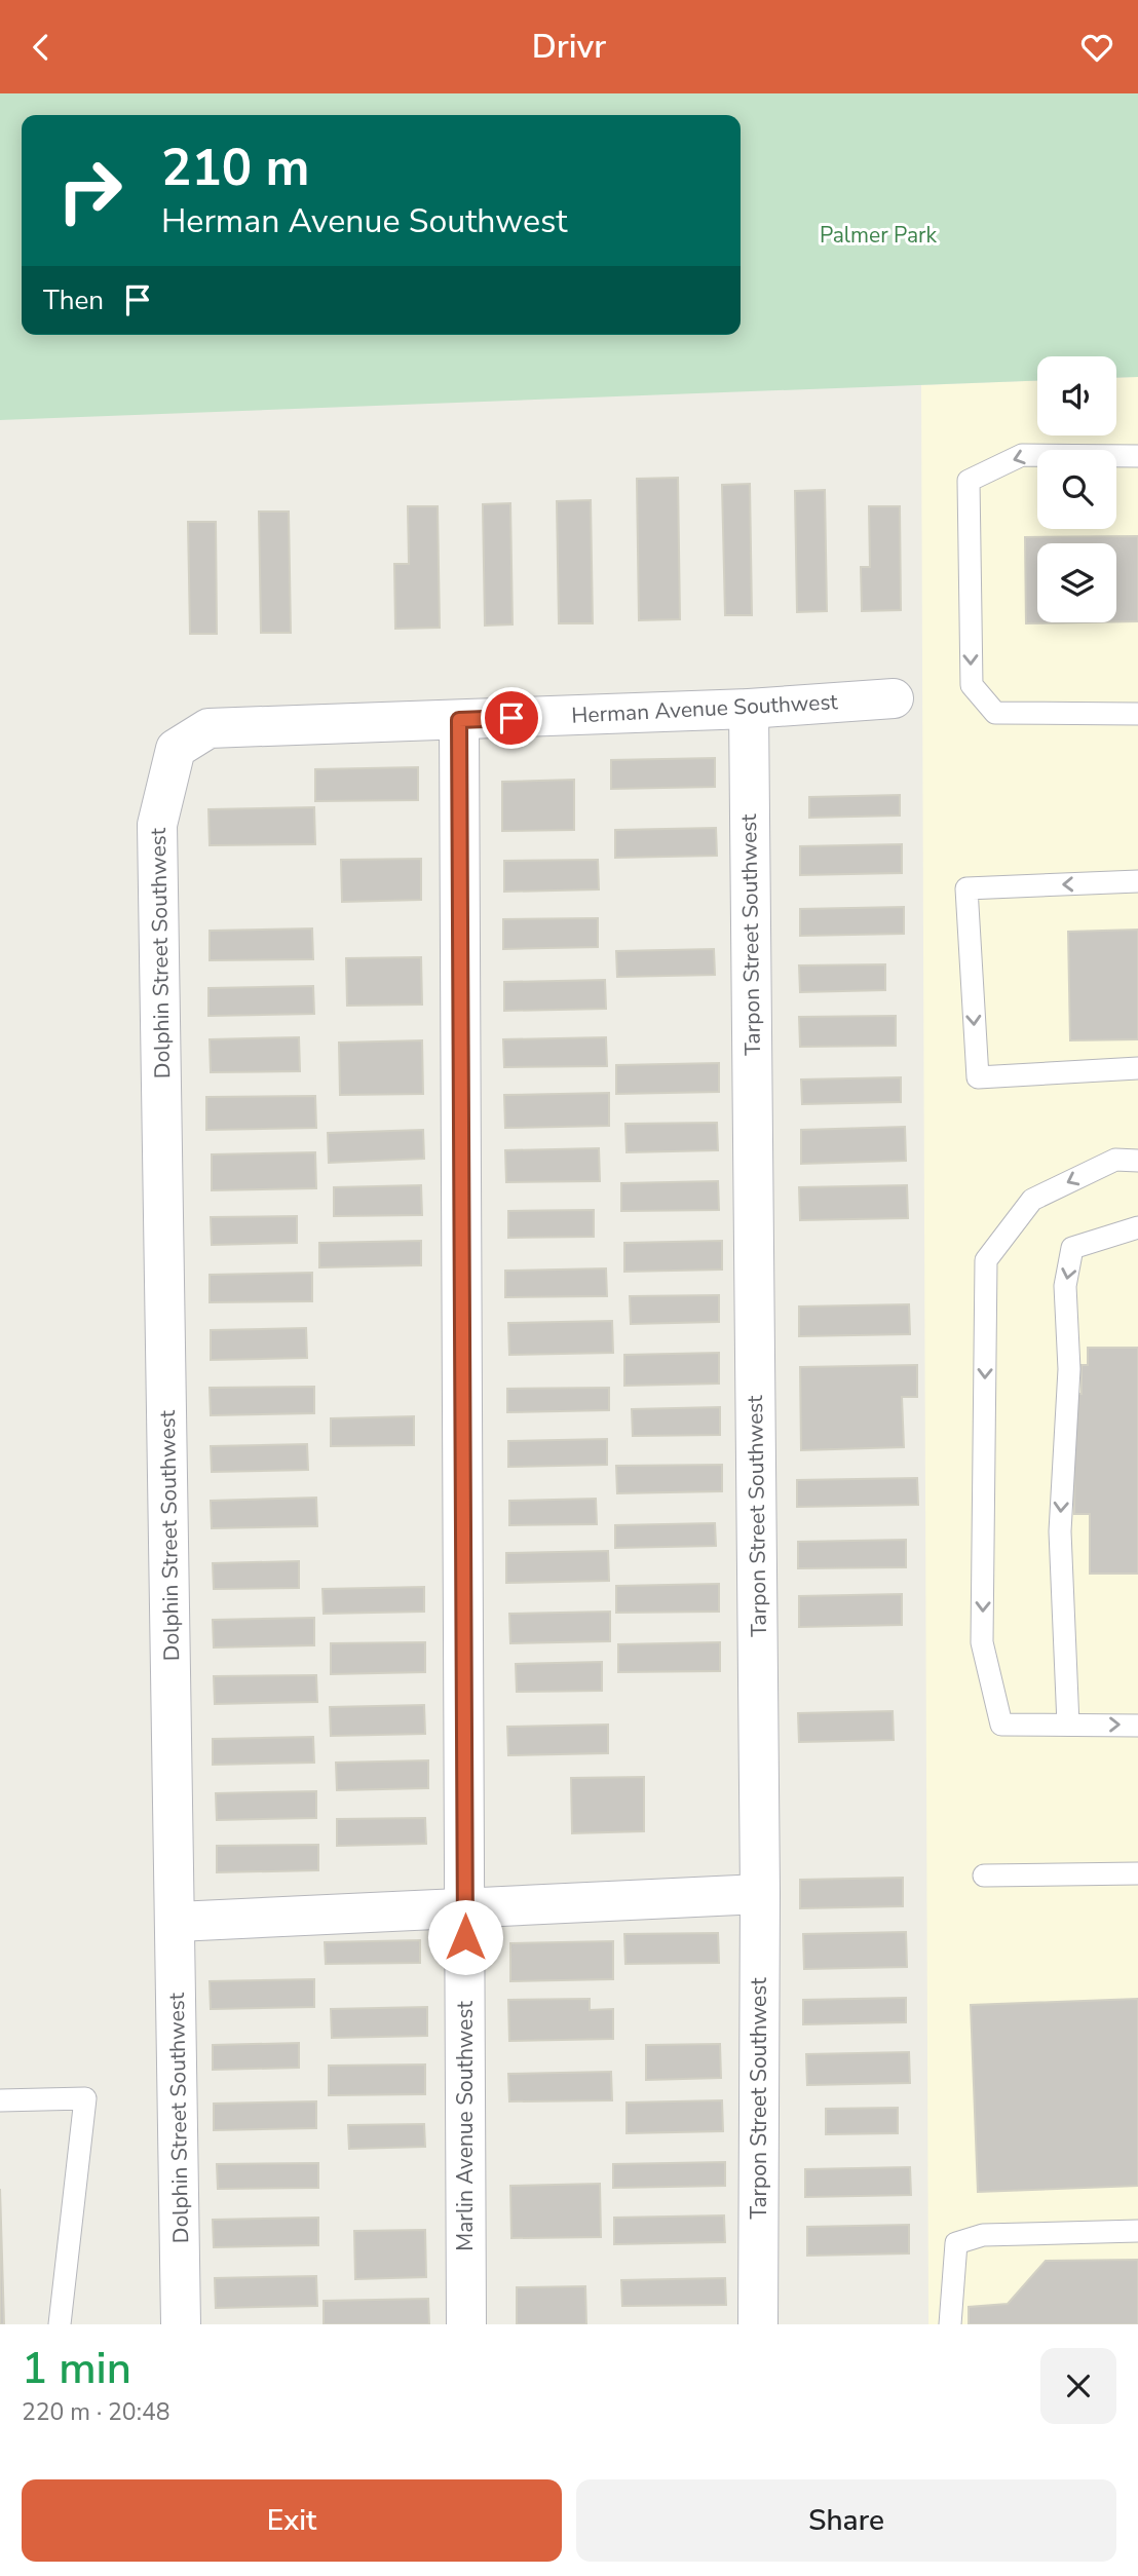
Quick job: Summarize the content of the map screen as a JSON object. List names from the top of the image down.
{
  "streets": {
    "street": [
      "Herman Avenue Southwest",
      "Tarpon Street Southwest",
      "Dolphin Street Southwest",
      "Marlin Avenue Southwest"
    ]
  },
  "crossings": [
    ["Herman Avenue Southwest", "Tarpon Street Southwest"],
    ["Herman Avenue Southwest", "Dolphin Street Southwest"],
    ["Herman Avenue Southwest", "Marlin Avenue Southwest"]
  ],
  "parks": ["Palmer Park"],
  "page": {
    "header": "Drivr",
    "turn": ["210 m", "Herman Avenue Southwest"],
    "then": "Then",
    "heading": ["1 min", "220 m · 20:48"],
    "buttons": ["Exit", "Share"]
  }
}
